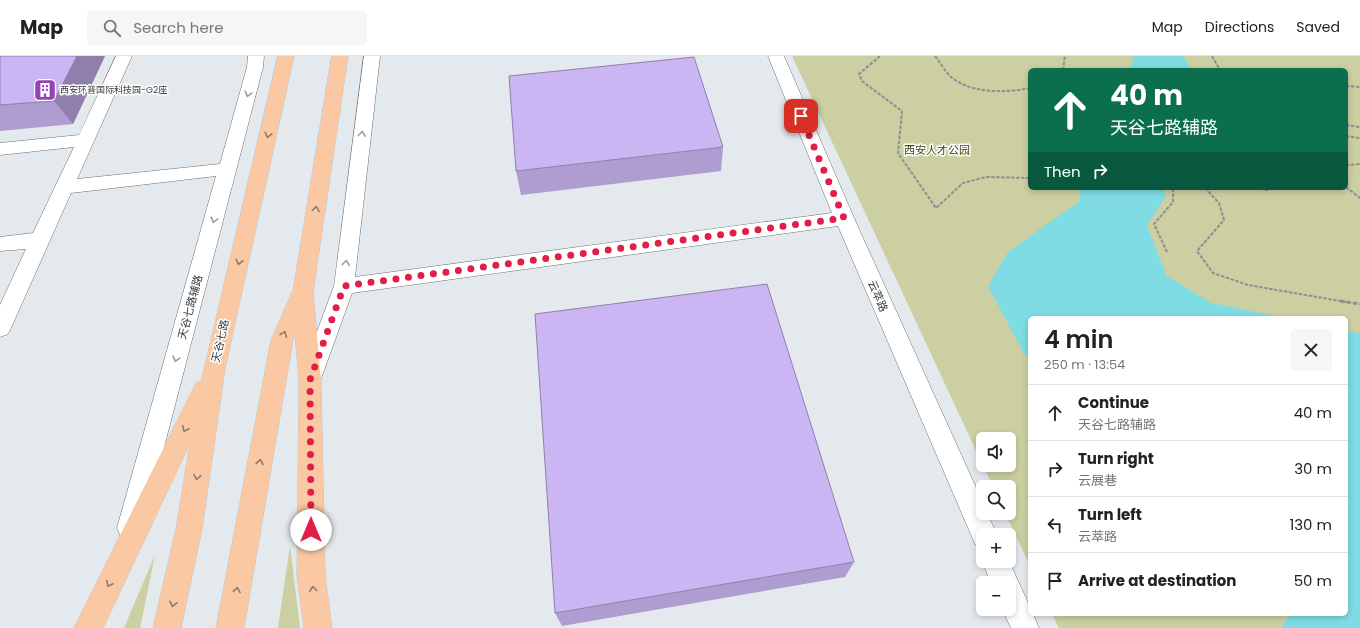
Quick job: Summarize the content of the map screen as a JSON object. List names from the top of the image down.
{
  "streets": {
    "main road": ["天谷七路"],
    "street": ["云萃路", "天谷七路辅路"]
  },
  "parks": ["西安人才公园"],
  "places": {
    "building": ["西安环普国际科技园-G2座"]
  },
  "page": {
    "header": "Map",
    "search": "Search here",
    "nav": ["Map", "Directions", "Saved"],
    "turn": ["40 m", "天谷七路辅路"],
    "then": "Then",
    "heading": ["4 min", "250 m · 13:54"],
    "list": [
      {
        "name": "Continue",
        "note": "天谷七路辅路",
        "value": "40 m"
      },
      {
        "name": "Turn right",
        "note": "云展巷",
        "value": "30 m"
      },
      {
        "name": "Turn left",
        "note": "云萃路",
        "value": "130 m"
      },
      {
        "name": "Arrive at destination",
        "value": "50 m"
      }
    ],
    "map_buttons": ["+", "−"]
  }
}
